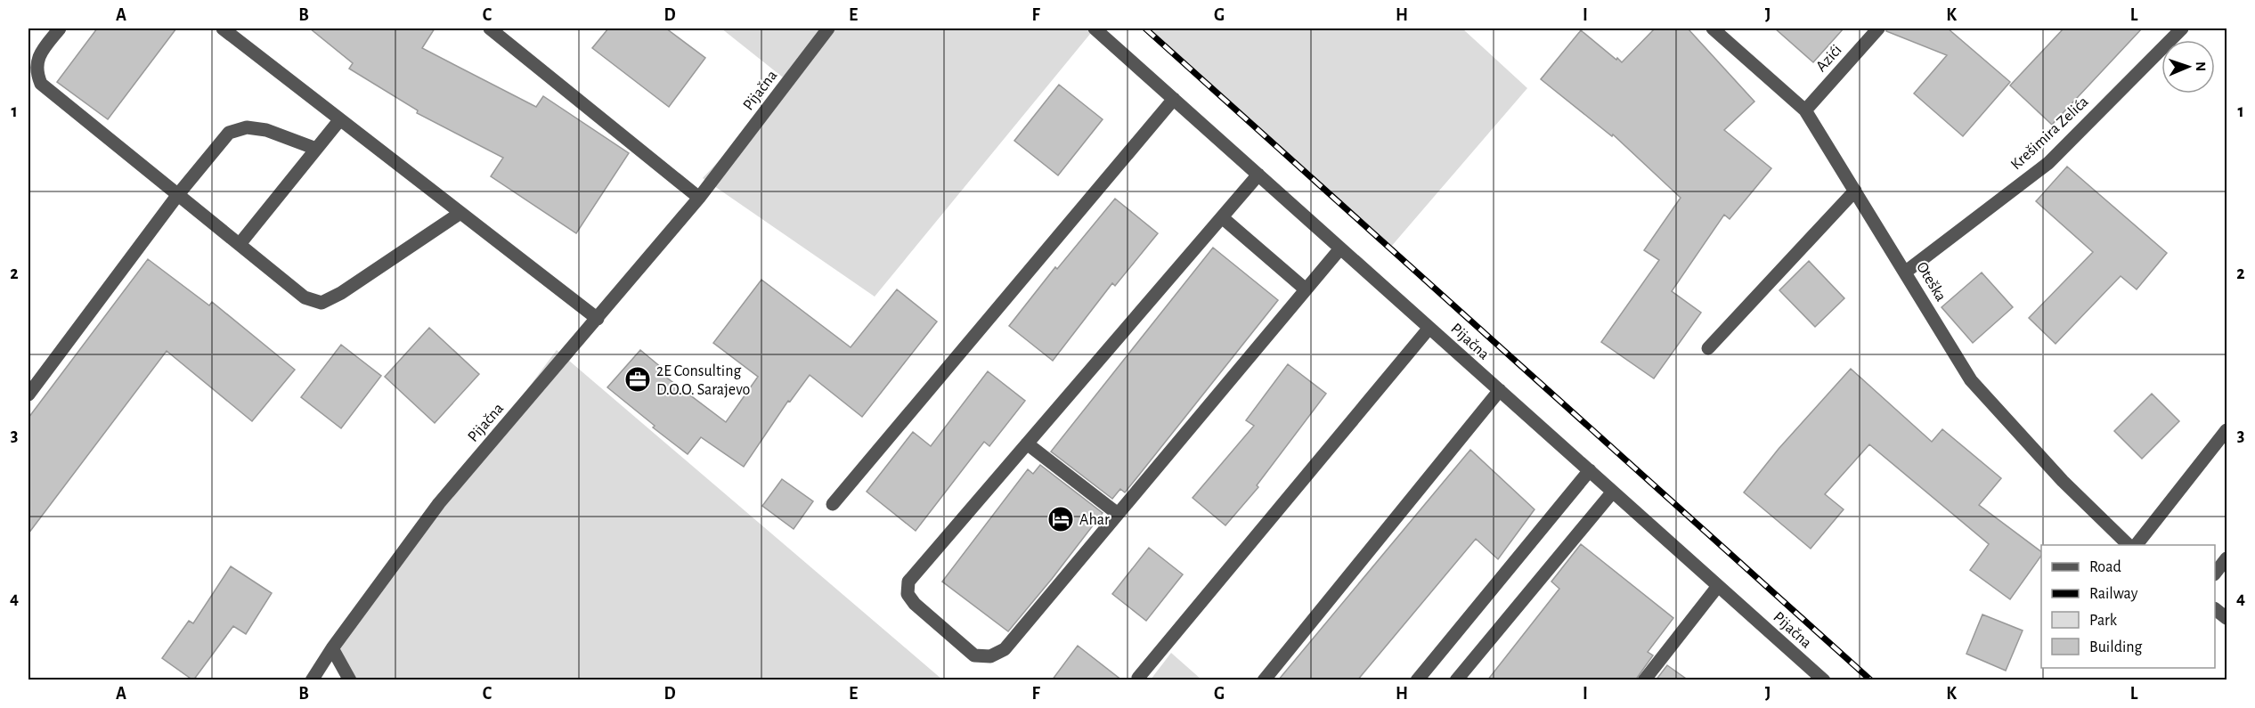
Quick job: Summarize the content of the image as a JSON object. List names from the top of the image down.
{
  "streets": {
    "street": [
      "Azići",
      "Pijačna",
      "Krešimira Zelića",
      "Oteška"
    ]
  },
  "crossings": [
    ["Azići", "Oteška"],
    ["Krešimira Zelića", "Oteška"]
  ],
  "places": {
    "office": ["2E Consulting D.O.O. Sarajevo"],
    "hotel": ["Ahar"]
  },
  "legend": [
    "Road",
    "Railway",
    "Park",
    "Building"
  ],
  "north": "right",
  "grid": {
    "columns": [
      "A",
      "B",
      "C",
      "D",
      "E",
      "F",
      "G",
      "H",
      "I",
      "J",
      "K",
      "L"
    ],
    "rows": [
      "1",
      "2",
      "3",
      "4"
    ]
  }
}
